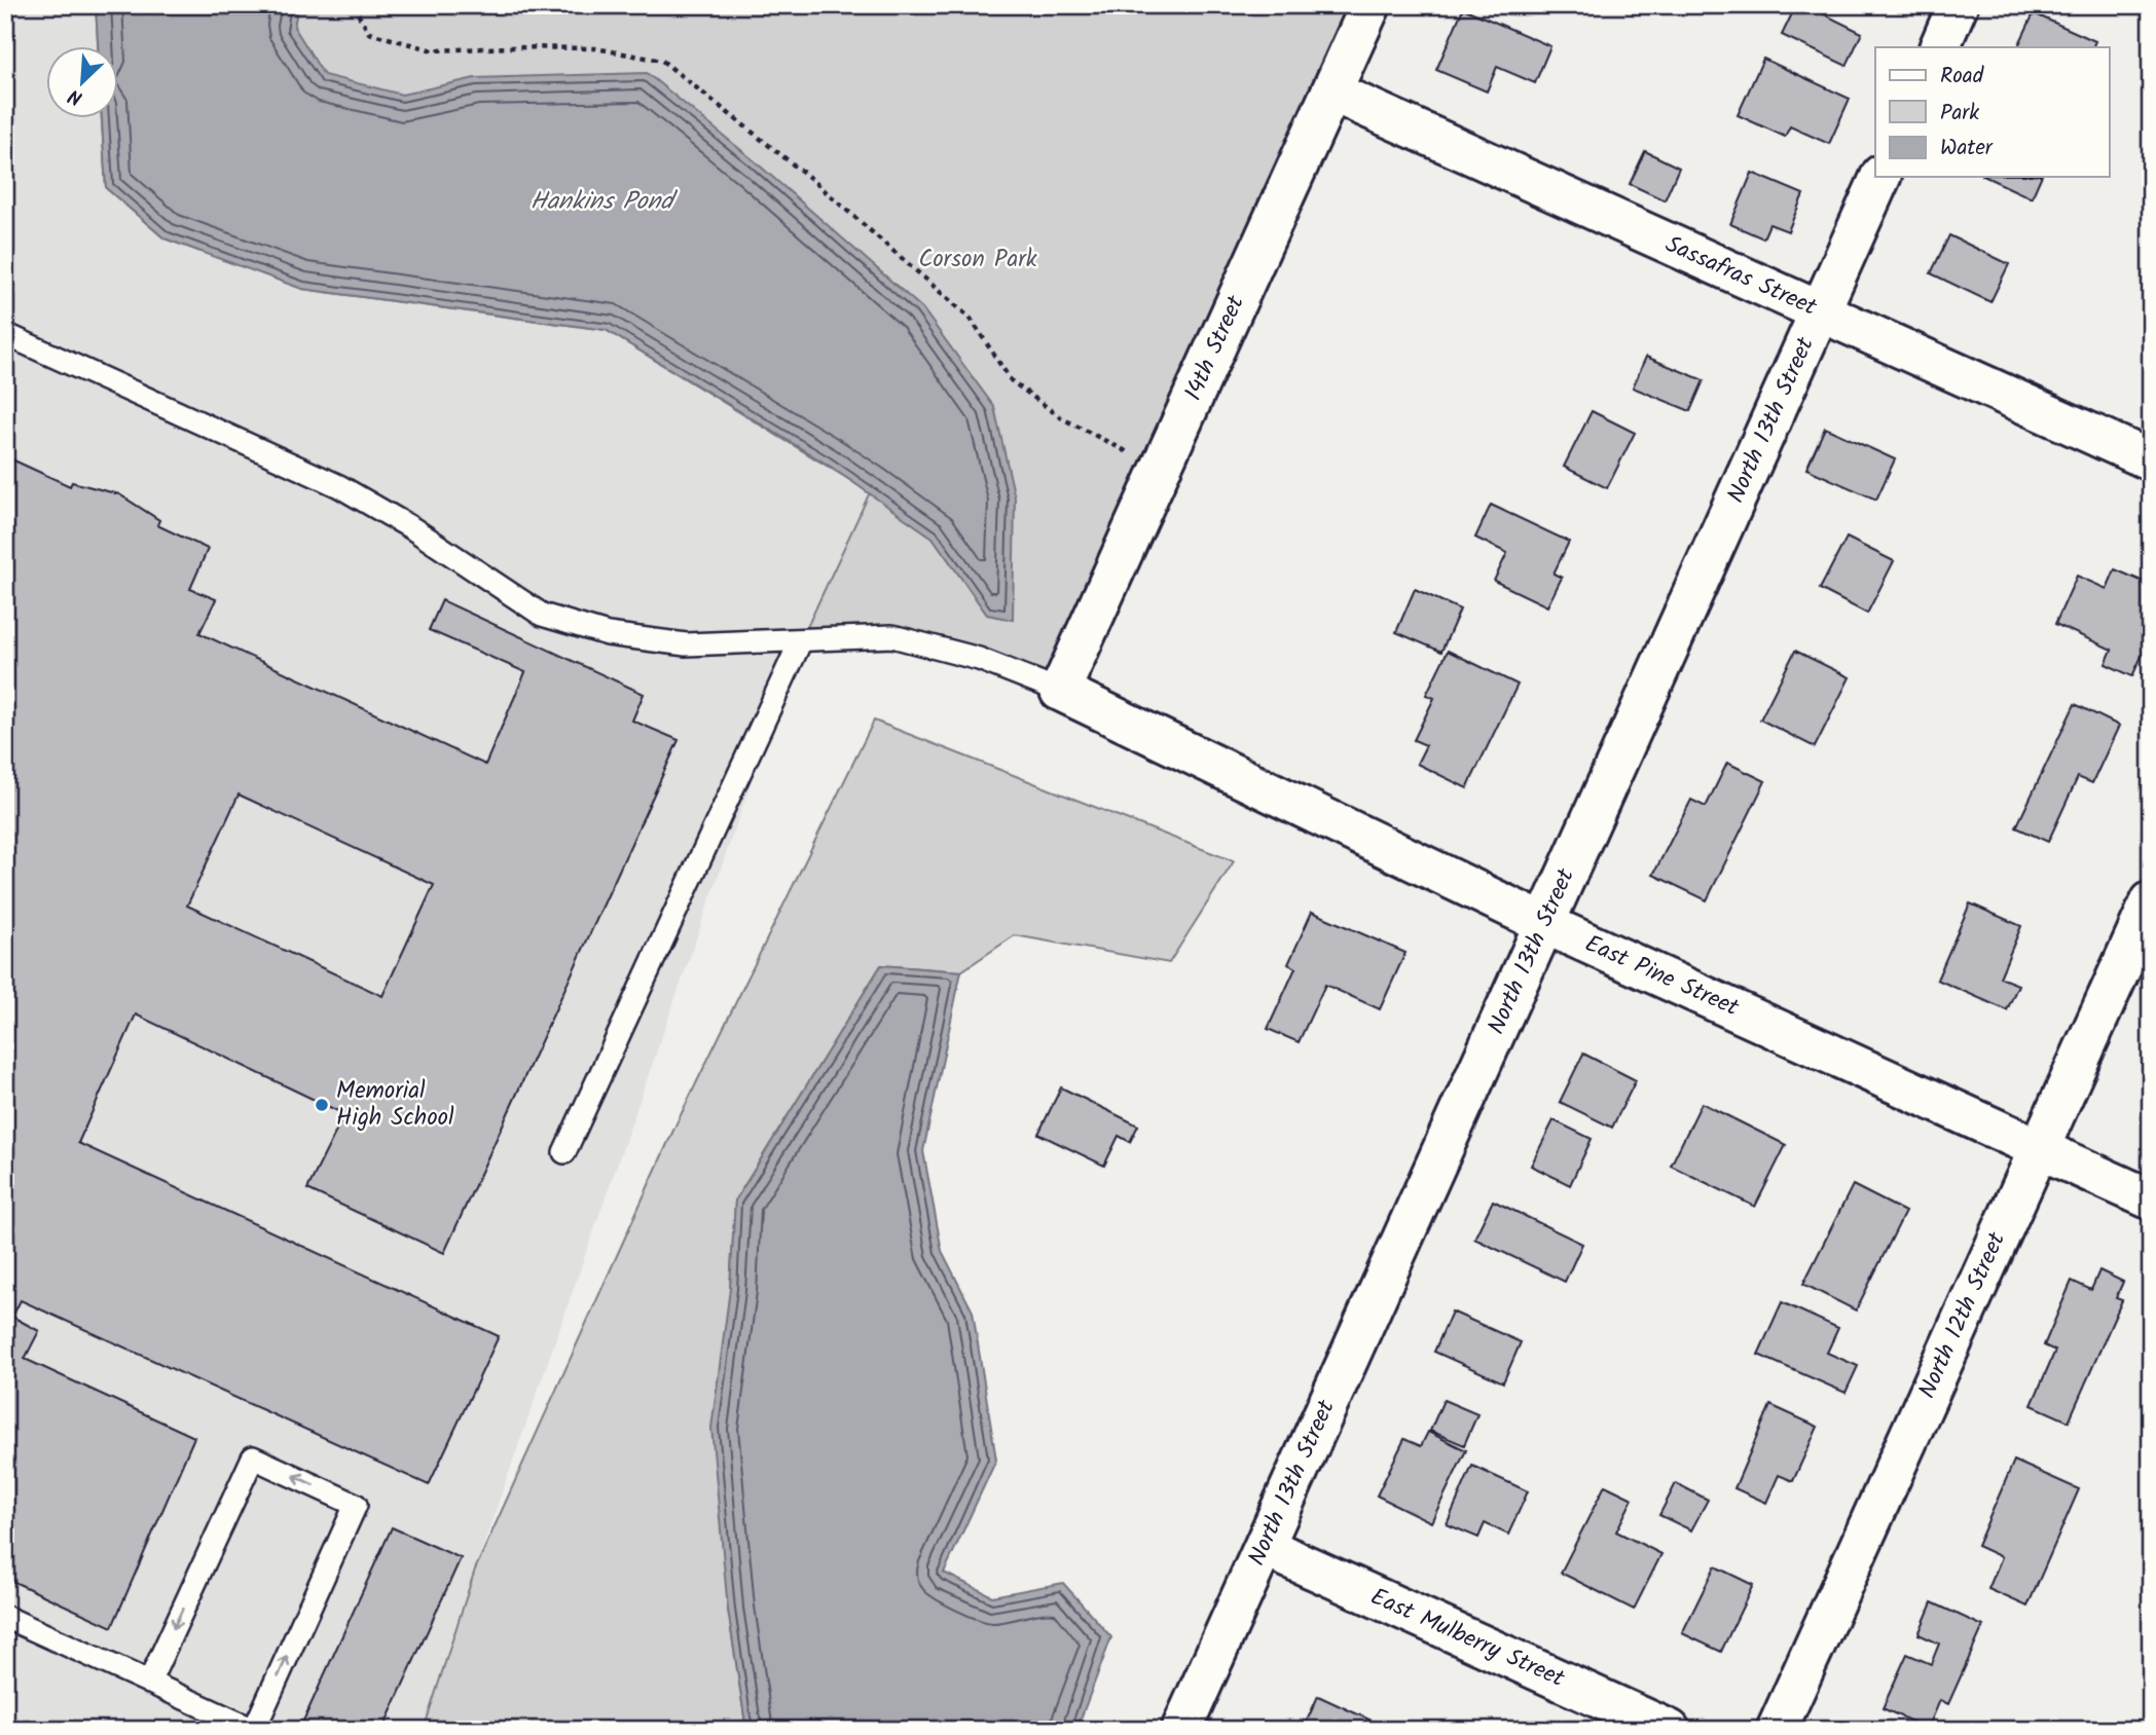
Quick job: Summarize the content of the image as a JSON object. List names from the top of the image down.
{
  "streets": {
    "street": [
      "Sassafras Street",
      "14th Street",
      "North 13th Street",
      "East Pine Street",
      "North 12th Street",
      "East Mulberry Street"
    ]
  },
  "crossings": [
    ["Sassafras Street", "14th Street"],
    ["Sassafras Street", "North 13th Street"],
    ["14th Street", "East Pine Street"],
    ["North 13th Street", "East Pine Street"],
    ["North 13th Street", "East Mulberry Street"],
    ["East Pine Street", "North 12th Street"]
  ],
  "water": ["Hankins Pond"],
  "parks": ["Corson Park"],
  "places": ["Memorial High School"],
  "legend": ["Road", "Park", "Water"],
  "north": "bottom left"
}
